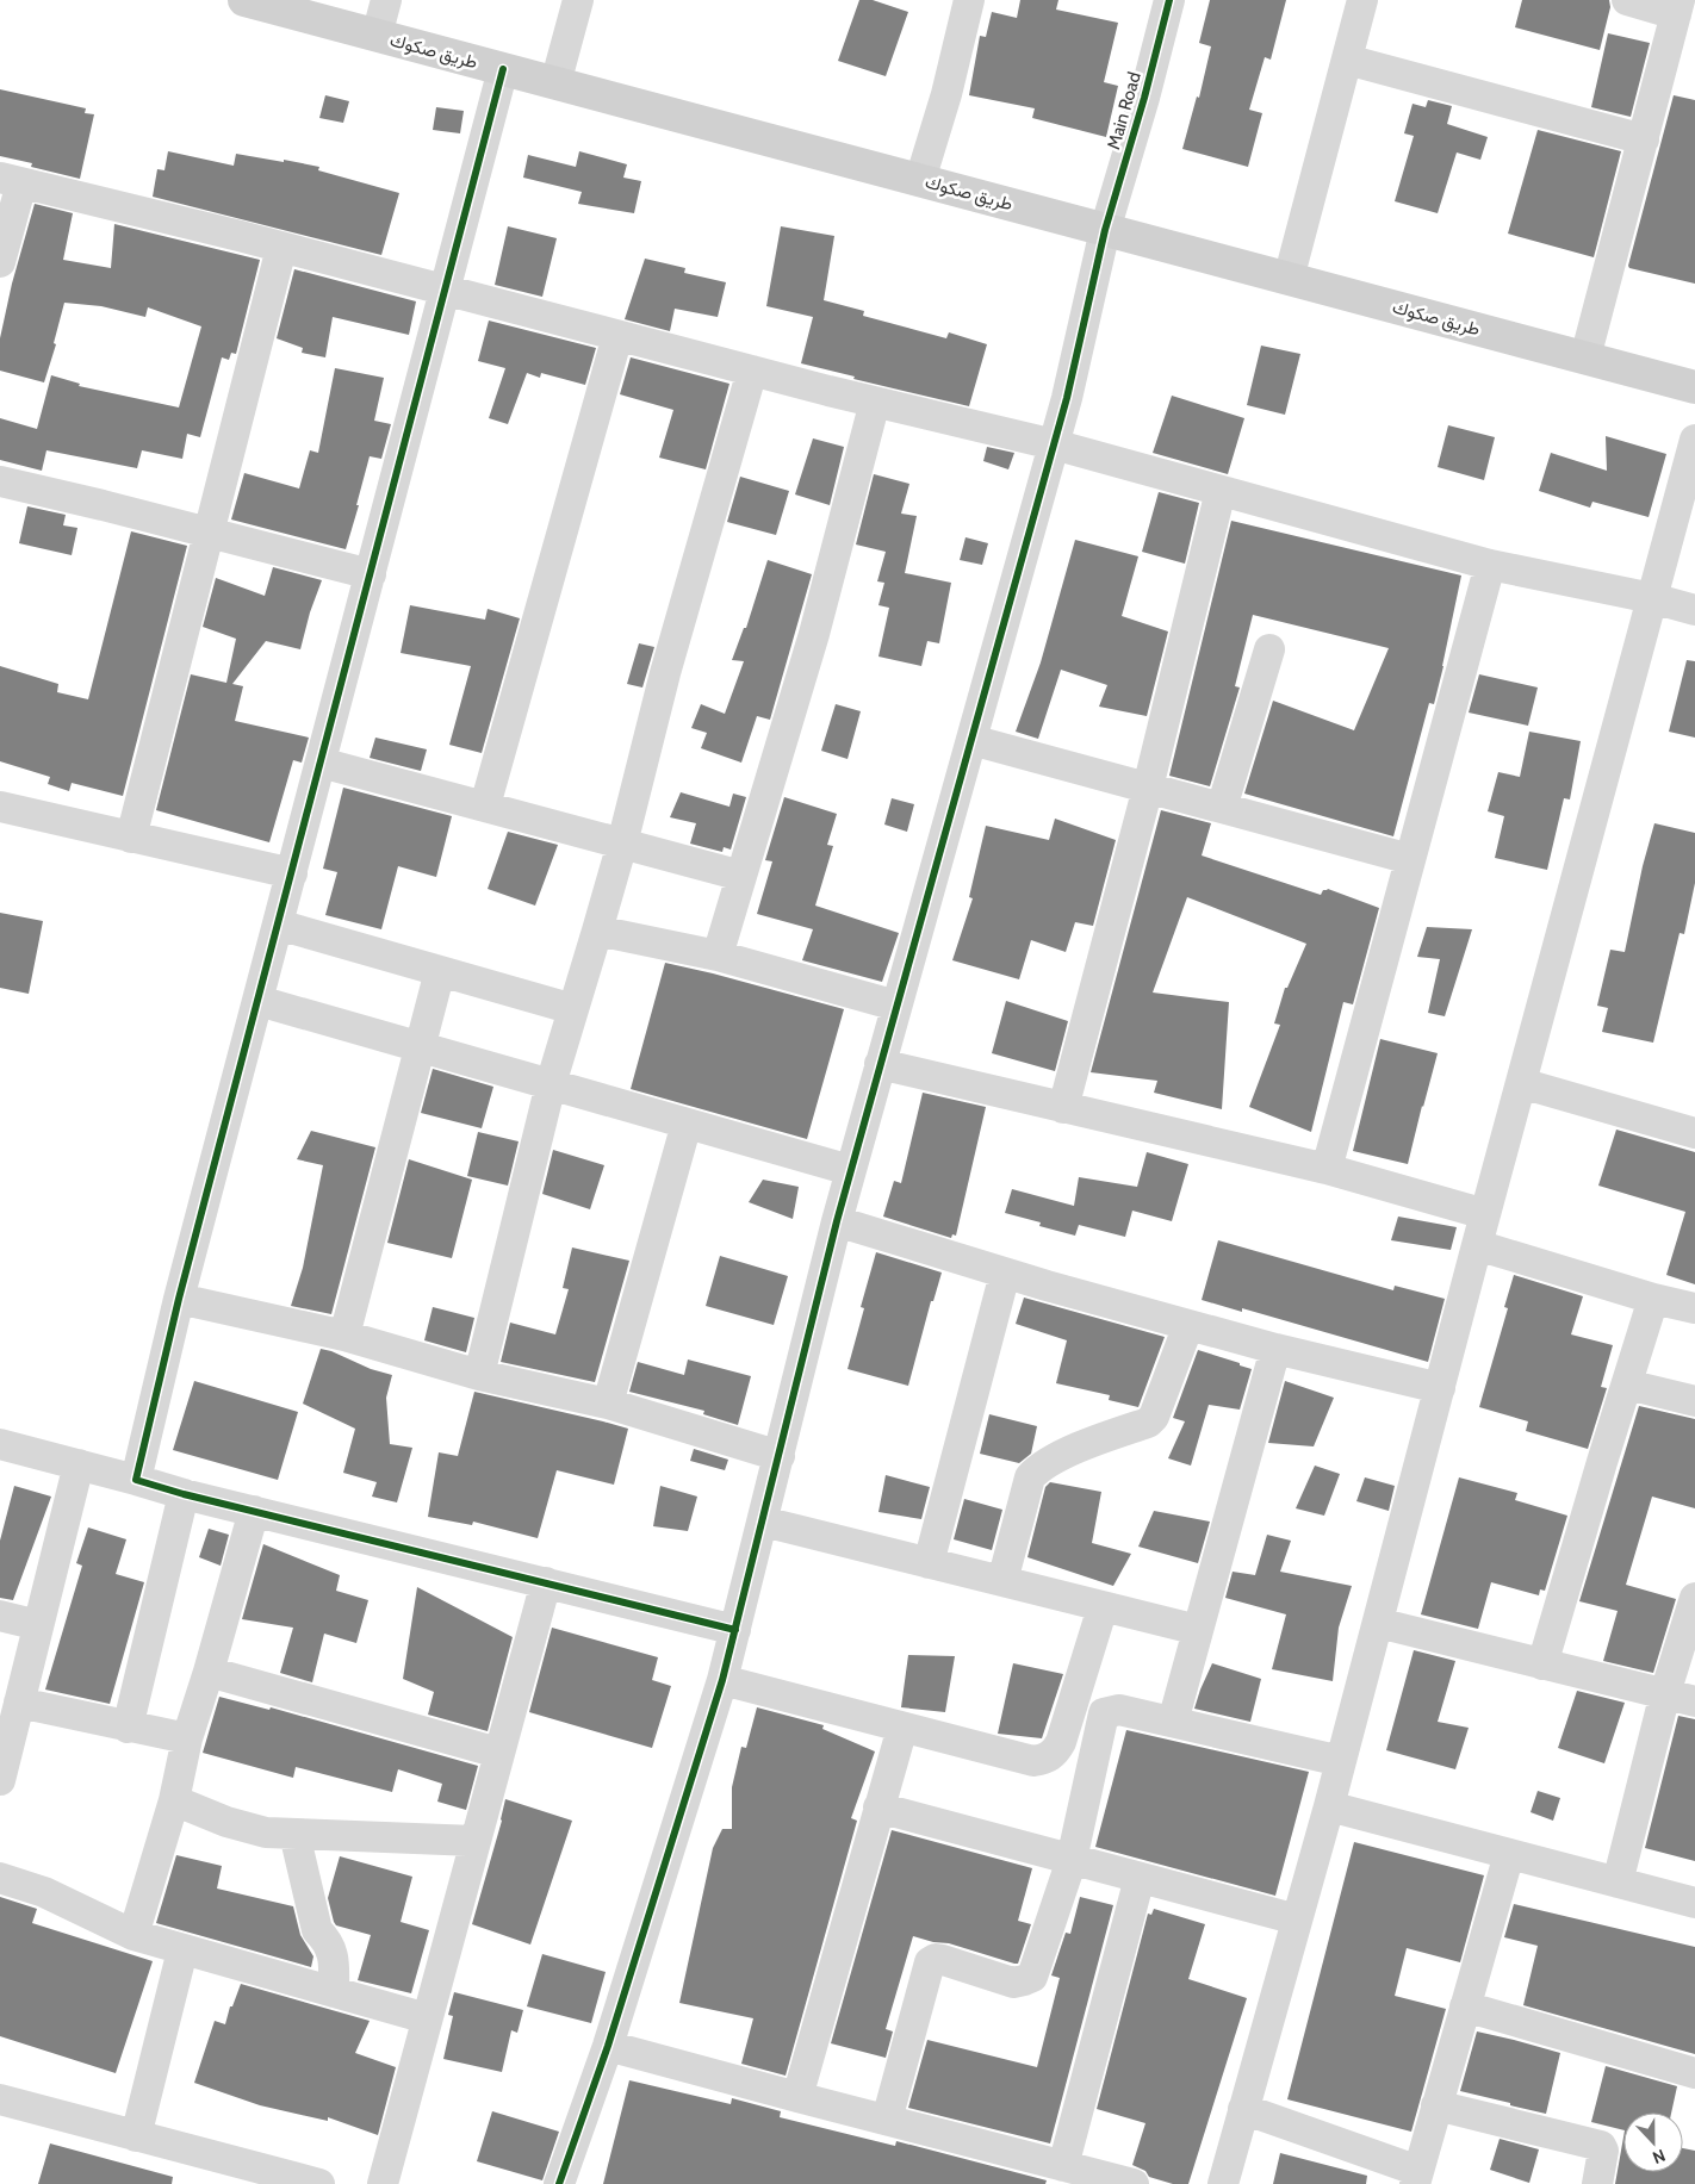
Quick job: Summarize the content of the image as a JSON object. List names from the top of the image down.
{
  "streets": {
    "street": ["طريق صكوك", "Main Road"]
  },
  "crossings": [
    ["طريق صكوك", "Main Road"]
  ],
  "north": "bottom"
}
